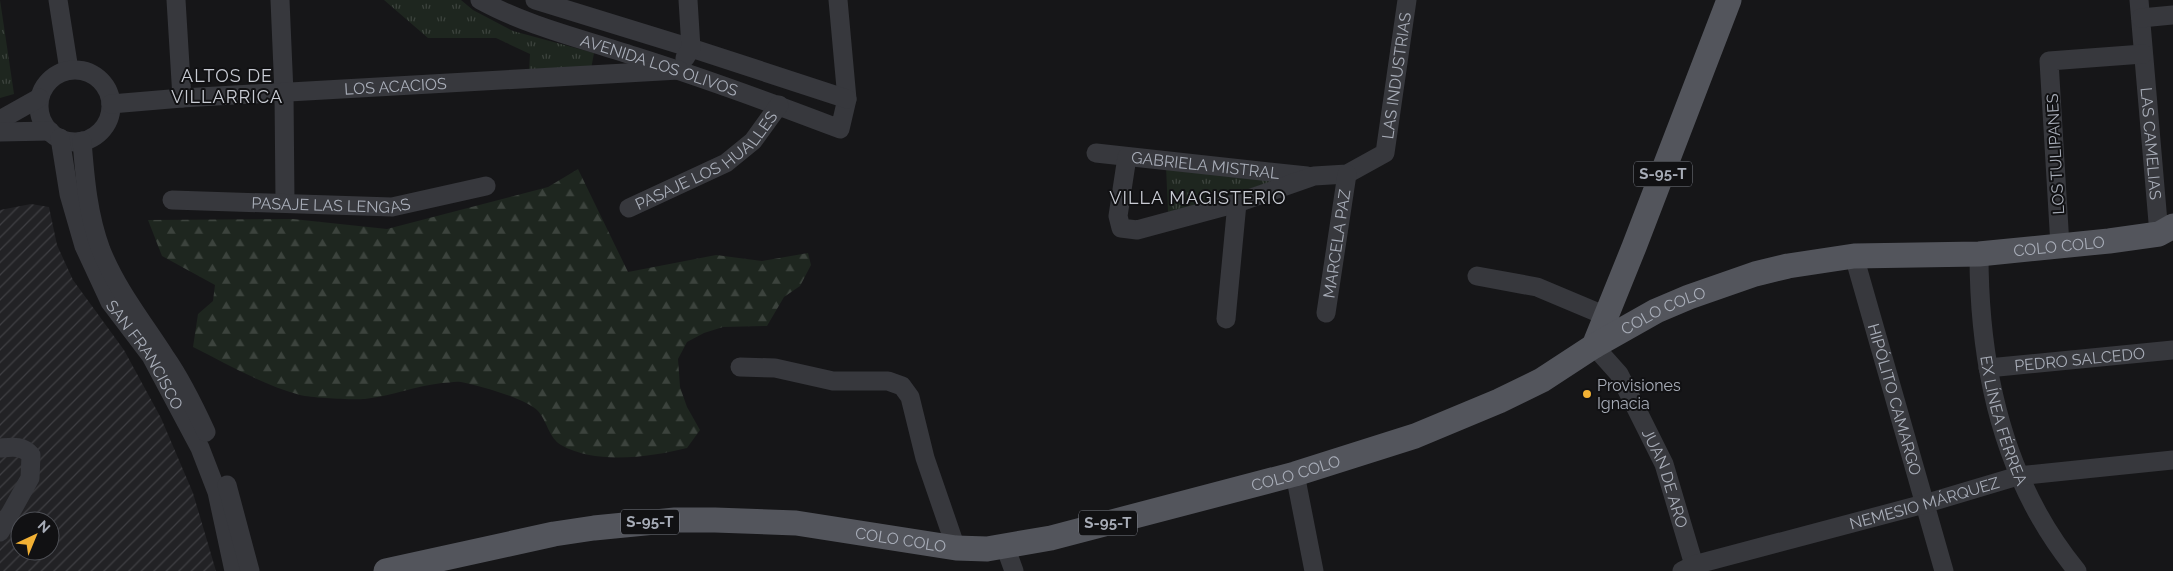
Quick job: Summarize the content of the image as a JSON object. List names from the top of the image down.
{
  "streets": {
    "main road": ["S-95-T", "COLO COLO"],
    "street": [
      "AVENIDA LOS OLIVOS",
      "LAS INDUSTRIAS",
      "LOS ACACIOS",
      "LAS CAMELIAS",
      "LOS TULIPANES",
      "PASAJE LOS HUALLES",
      "GABRIELA MISTRAL",
      "PASAJE LAS LENGAS",
      "MARCELA PAZ",
      "SAN FRANCISCO",
      "PEDRO SALCEDO",
      "HIPÓLITO CAMARGO",
      "EX LÍNEA FÉRREA",
      "JUAN DE ARO",
      "NEMESIO MÁRQUEZ"
    ]
  },
  "crossings": [
    ["AVENIDA LOS OLIVOS", "LOS ACACIOS"],
    ["AVENIDA LOS OLIVOS", "PASAJE LOS HUALLES"],
    ["LAS INDUSTRIAS", "MARCELA PAZ"],
    ["LOS ACACIOS", "SAN FRANCISCO"],
    ["LAS CAMELIAS", "LOS TULIPANES"],
    ["LAS CAMELIAS", "COLO COLO"],
    ["LOS TULIPANES", "COLO COLO"],
    ["S-95-T", "COLO COLO"],
    ["S-95-T", "JUAN DE ARO"],
    ["COLO COLO", "HIPÓLITO CAMARGO"],
    ["COLO COLO", "EX LÍNEA FÉRREA"],
    ["COLO COLO", "JUAN DE ARO"],
    ["PEDRO SALCEDO", "EX LÍNEA FÉRREA"],
    ["HIPÓLITO CAMARGO", "NEMESIO MÁRQUEZ"],
    ["EX LÍNEA FÉRREA", "NEMESIO MÁRQUEZ"],
    ["JUAN DE ARO", "NEMESIO MÁRQUEZ"]
  ],
  "districts": ["ALTOS DE VILLARRICA", "VILLA MAGISTERIO"],
  "places": ["Provisiones Ignacia"],
  "north": "top right"
}
